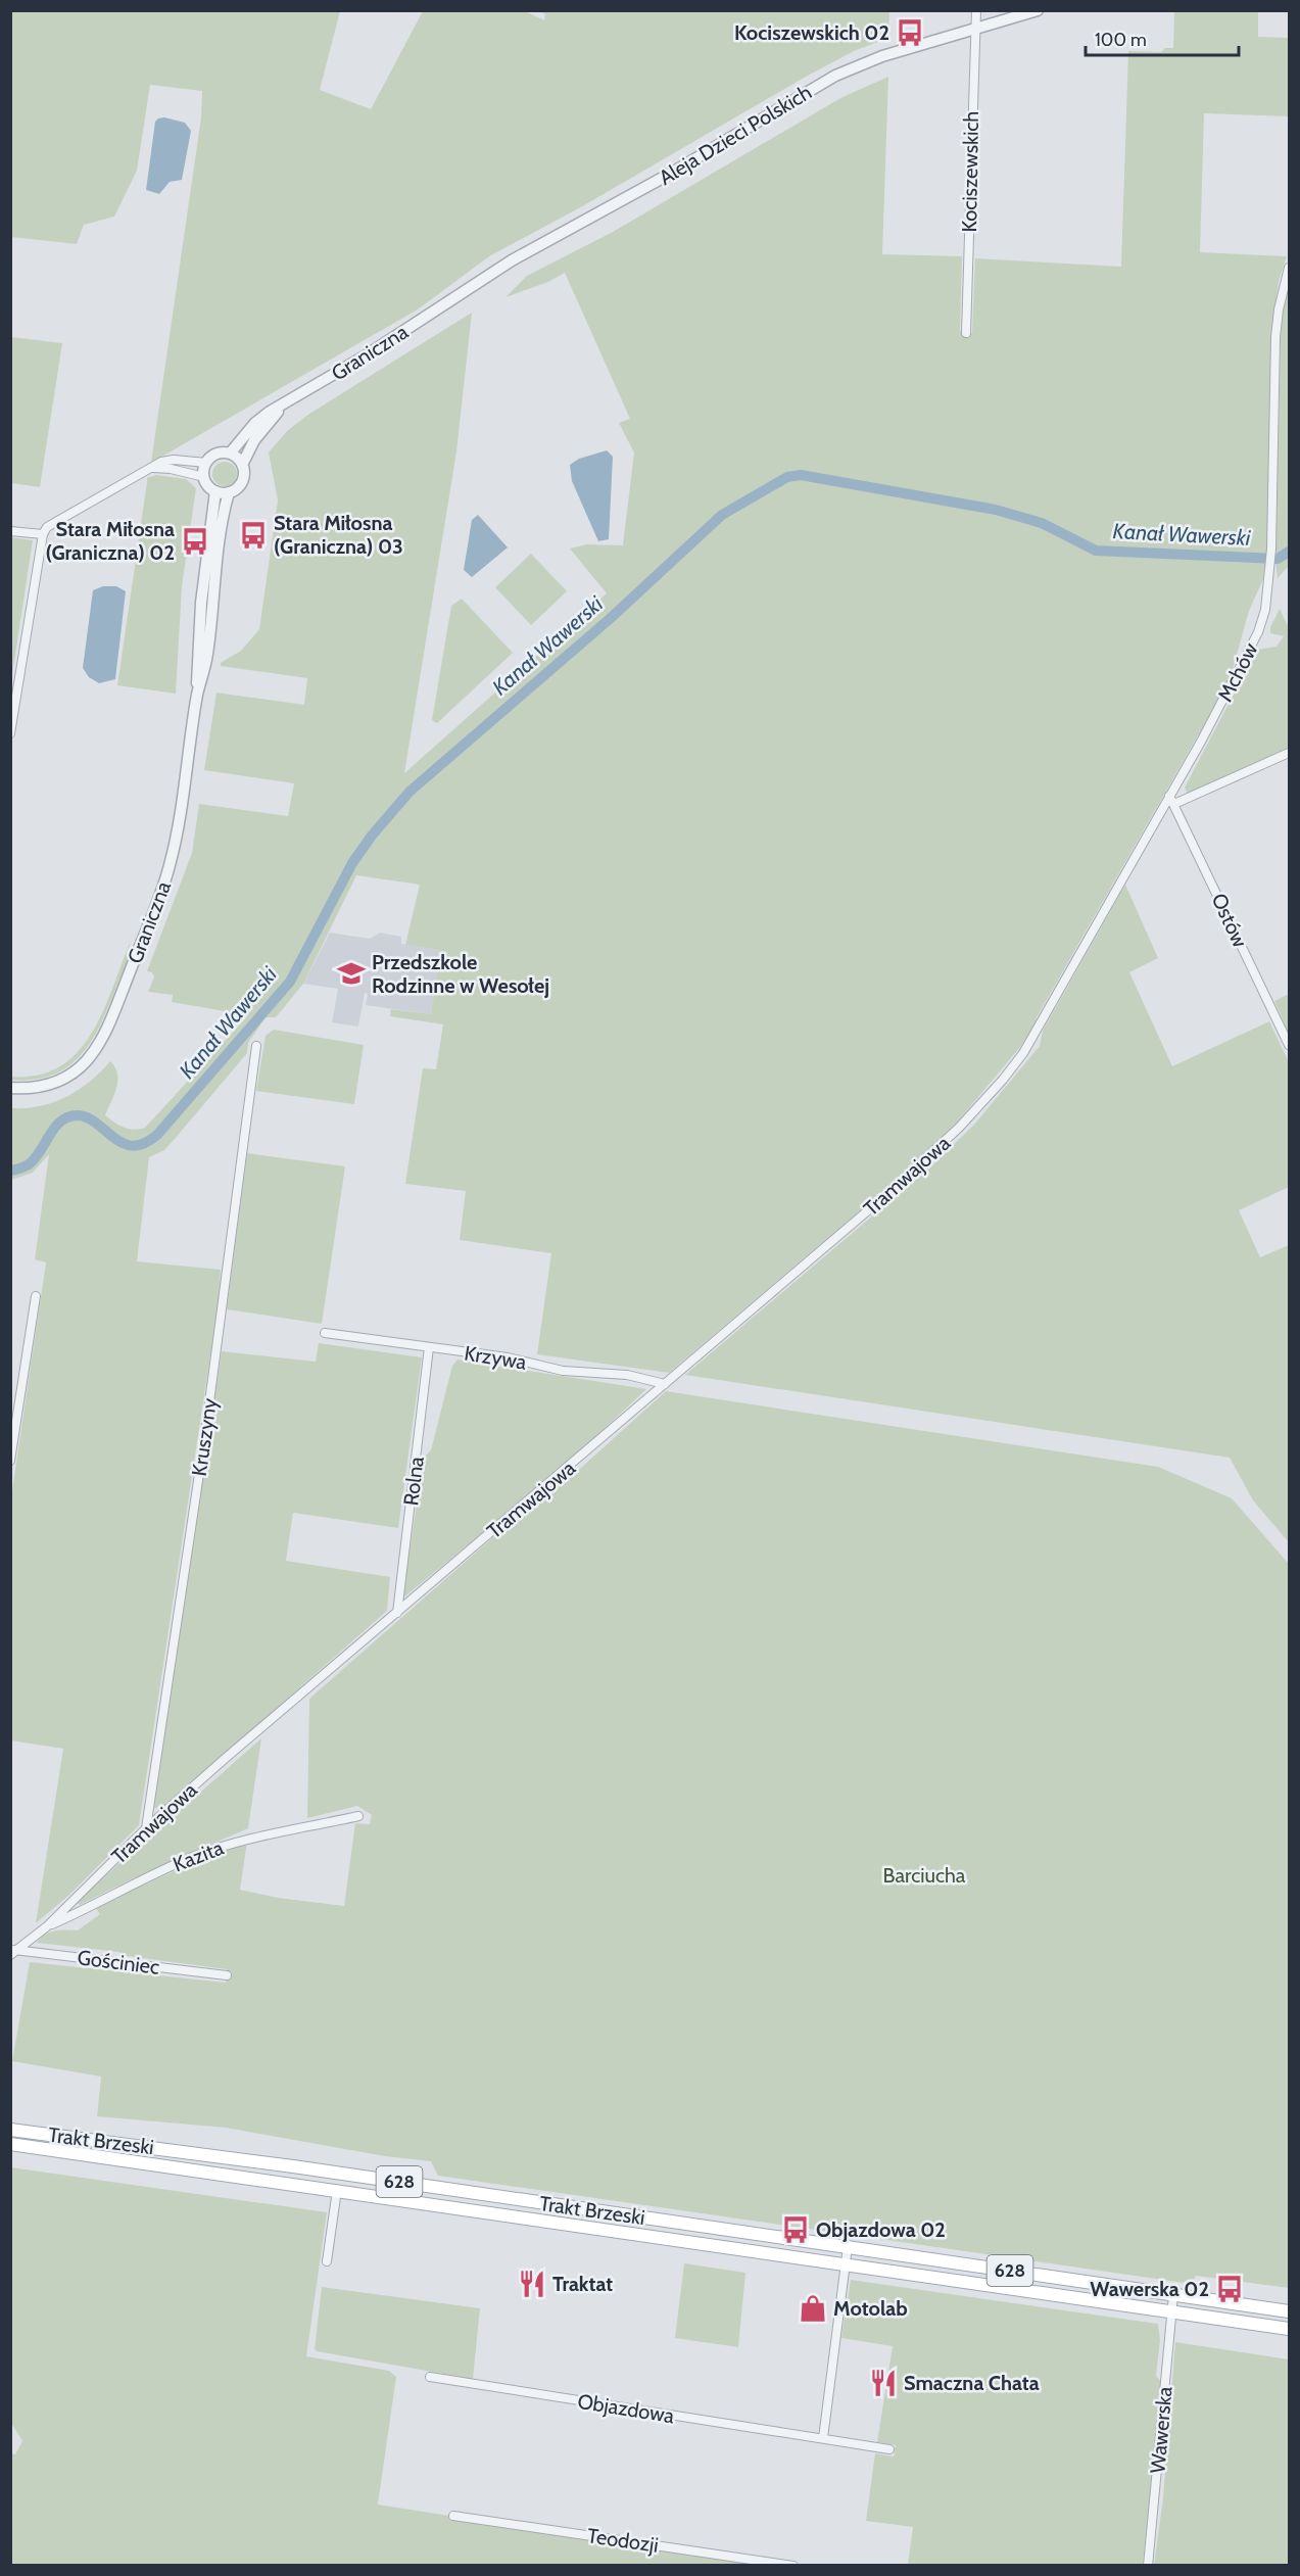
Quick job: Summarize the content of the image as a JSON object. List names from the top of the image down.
{
  "streets": {
    "main road": ["Trakt Brzeski", "628"],
    "street": [
      "Aleja Dzieci Polskich",
      "Kociszewskich",
      "Graniczna",
      "Mchów",
      "Ostów",
      "Tramwajowa",
      "Krzywa",
      "Kruszyny",
      "Rolna",
      "Kazita",
      "Gościniec",
      "Objazdowa",
      "Wawerska",
      "Teodozji"
    ]
  },
  "crossings": [
    ["Aleja Dzieci Polskich", "Kociszewskich"],
    ["Aleja Dzieci Polskich", "Graniczna"],
    ["Mchów", "Ostów"],
    ["Mchów", "Tramwajowa"],
    ["Tramwajowa", "Krzywa"],
    ["Tramwajowa", "Kruszyny"],
    ["Tramwajowa", "Rolna"],
    ["Tramwajowa", "Kazita"],
    ["Tramwajowa", "Gościniec"],
    ["Krzywa", "Rolna"],
    ["Trakt Brzeski", "628"],
    ["Trakt Brzeski", "Wawerska"],
    ["628", "Wawerska"]
  ],
  "water": ["Kanał Wawerski"],
  "parks": ["Barciucha"],
  "places": {
    "bus stop": [
      "Kociszewskich 02",
      "Stara Miłosna (Graniczna) 03",
      "Stara Miłosna (Graniczna) 02",
      "Objazdowa 02",
      "Wawerska 02"
    ],
    "school or university": ["Przedszkole Rodzinne w Wesołej"],
    "restaurant": ["Traktat", "Smaczna Chata"],
    "shop": ["Motolab"]
  },
  "scale_bar": "100 m"
}
